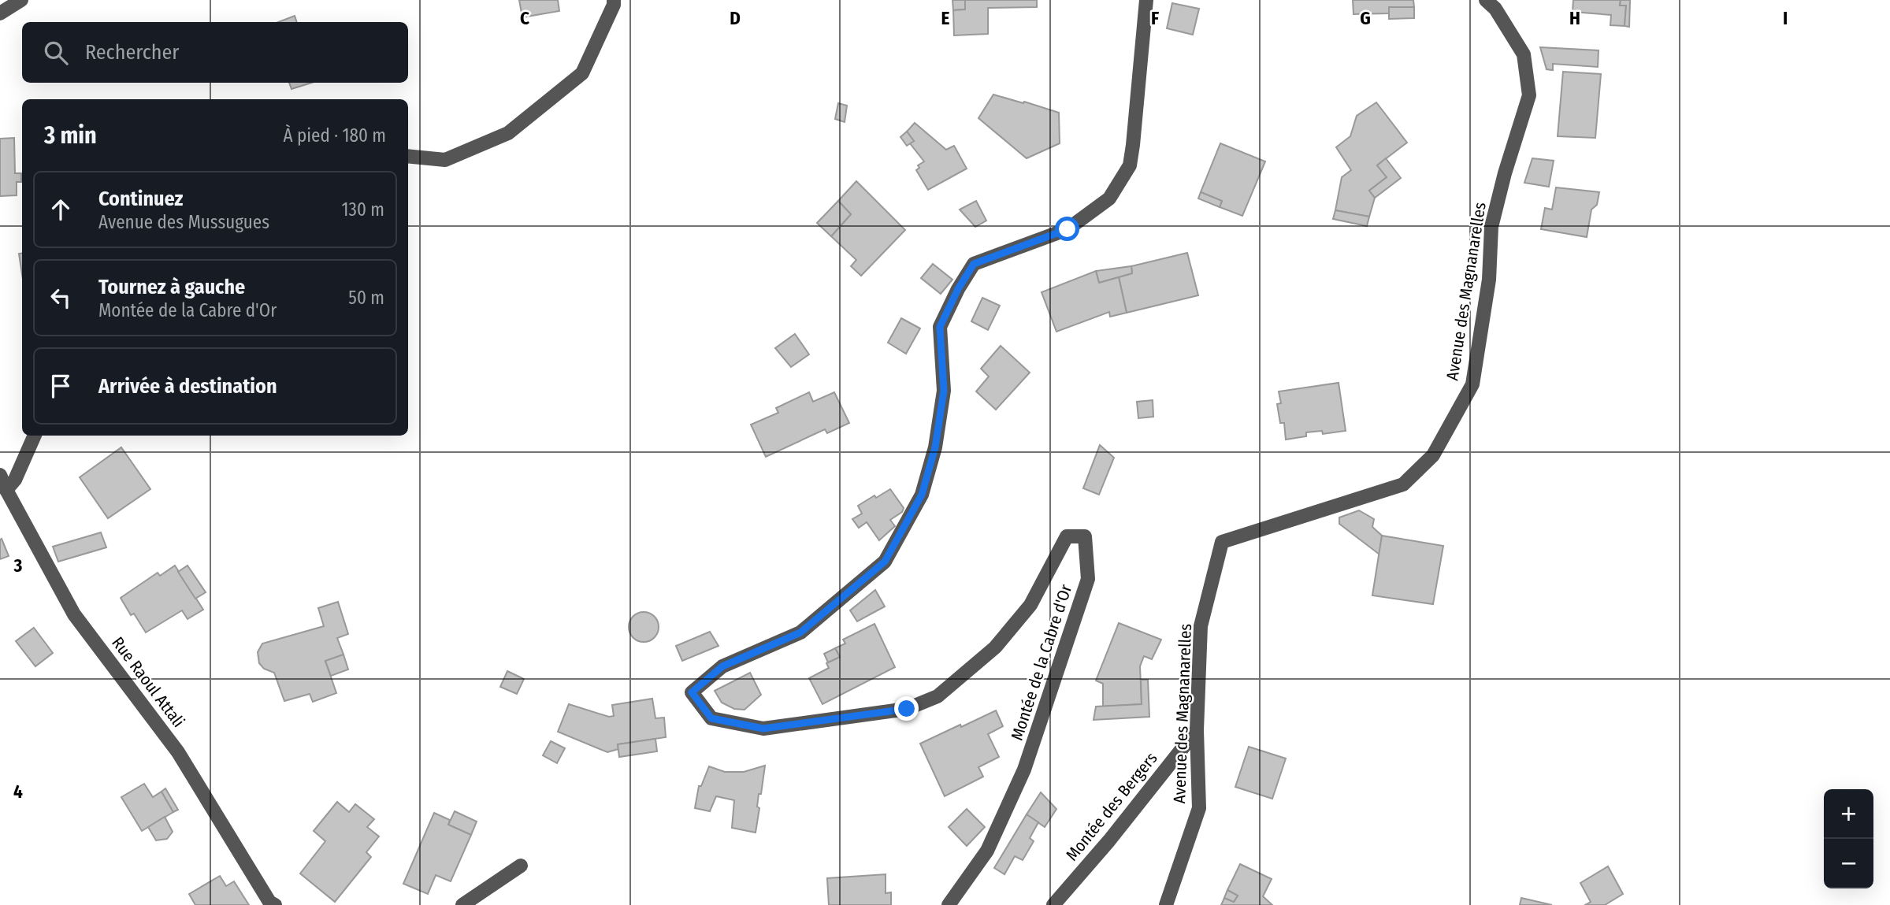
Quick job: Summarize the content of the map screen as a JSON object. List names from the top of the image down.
{
  "streets": {
    "street": [
      "Avenue des Magnanarelles",
      "Montée de la Cabre d'Or",
      "Rue Raoul Attali",
      "Montée des Bergers"
    ]
  },
  "crossings": [
    ["Avenue des Magnanarelles", "Montée des Bergers"]
  ],
  "page": {
    "search": "Rechercher",
    "heading": ["3 min", "À pied · 180 m"],
    "list": [
      ["Continuez", "Avenue des Mussugues", "130 m"],
      ["Tournez à gauche", "Montée de la Cabre d'Or", "50 m"],
      "Arrivée à destination"
    ],
    "map_buttons": ["+", "−"]
  },
  "grid": {
    "columns": [
      "C",
      "D",
      "E",
      "F",
      "G",
      "H",
      "I"
    ],
    "rows": ["3", "4"]
  }
}
